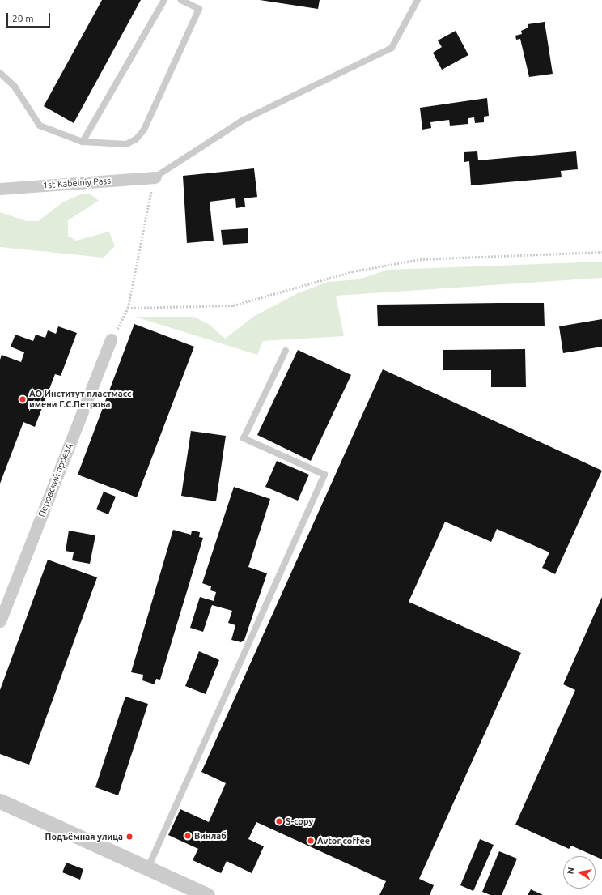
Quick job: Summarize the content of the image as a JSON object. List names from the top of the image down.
{
  "streets": {
    "street": ["1st Kabelniy Pass", "Перовский проезд"]
  },
  "places": [
    "АО Институт пластмасс имени Г.С.Петрова",
    "S-copy",
    "Винлаб",
    "Подъёмная улица",
    "Avtor coffee"
  ],
  "scale_bar": "20 m",
  "north": "left"
}
